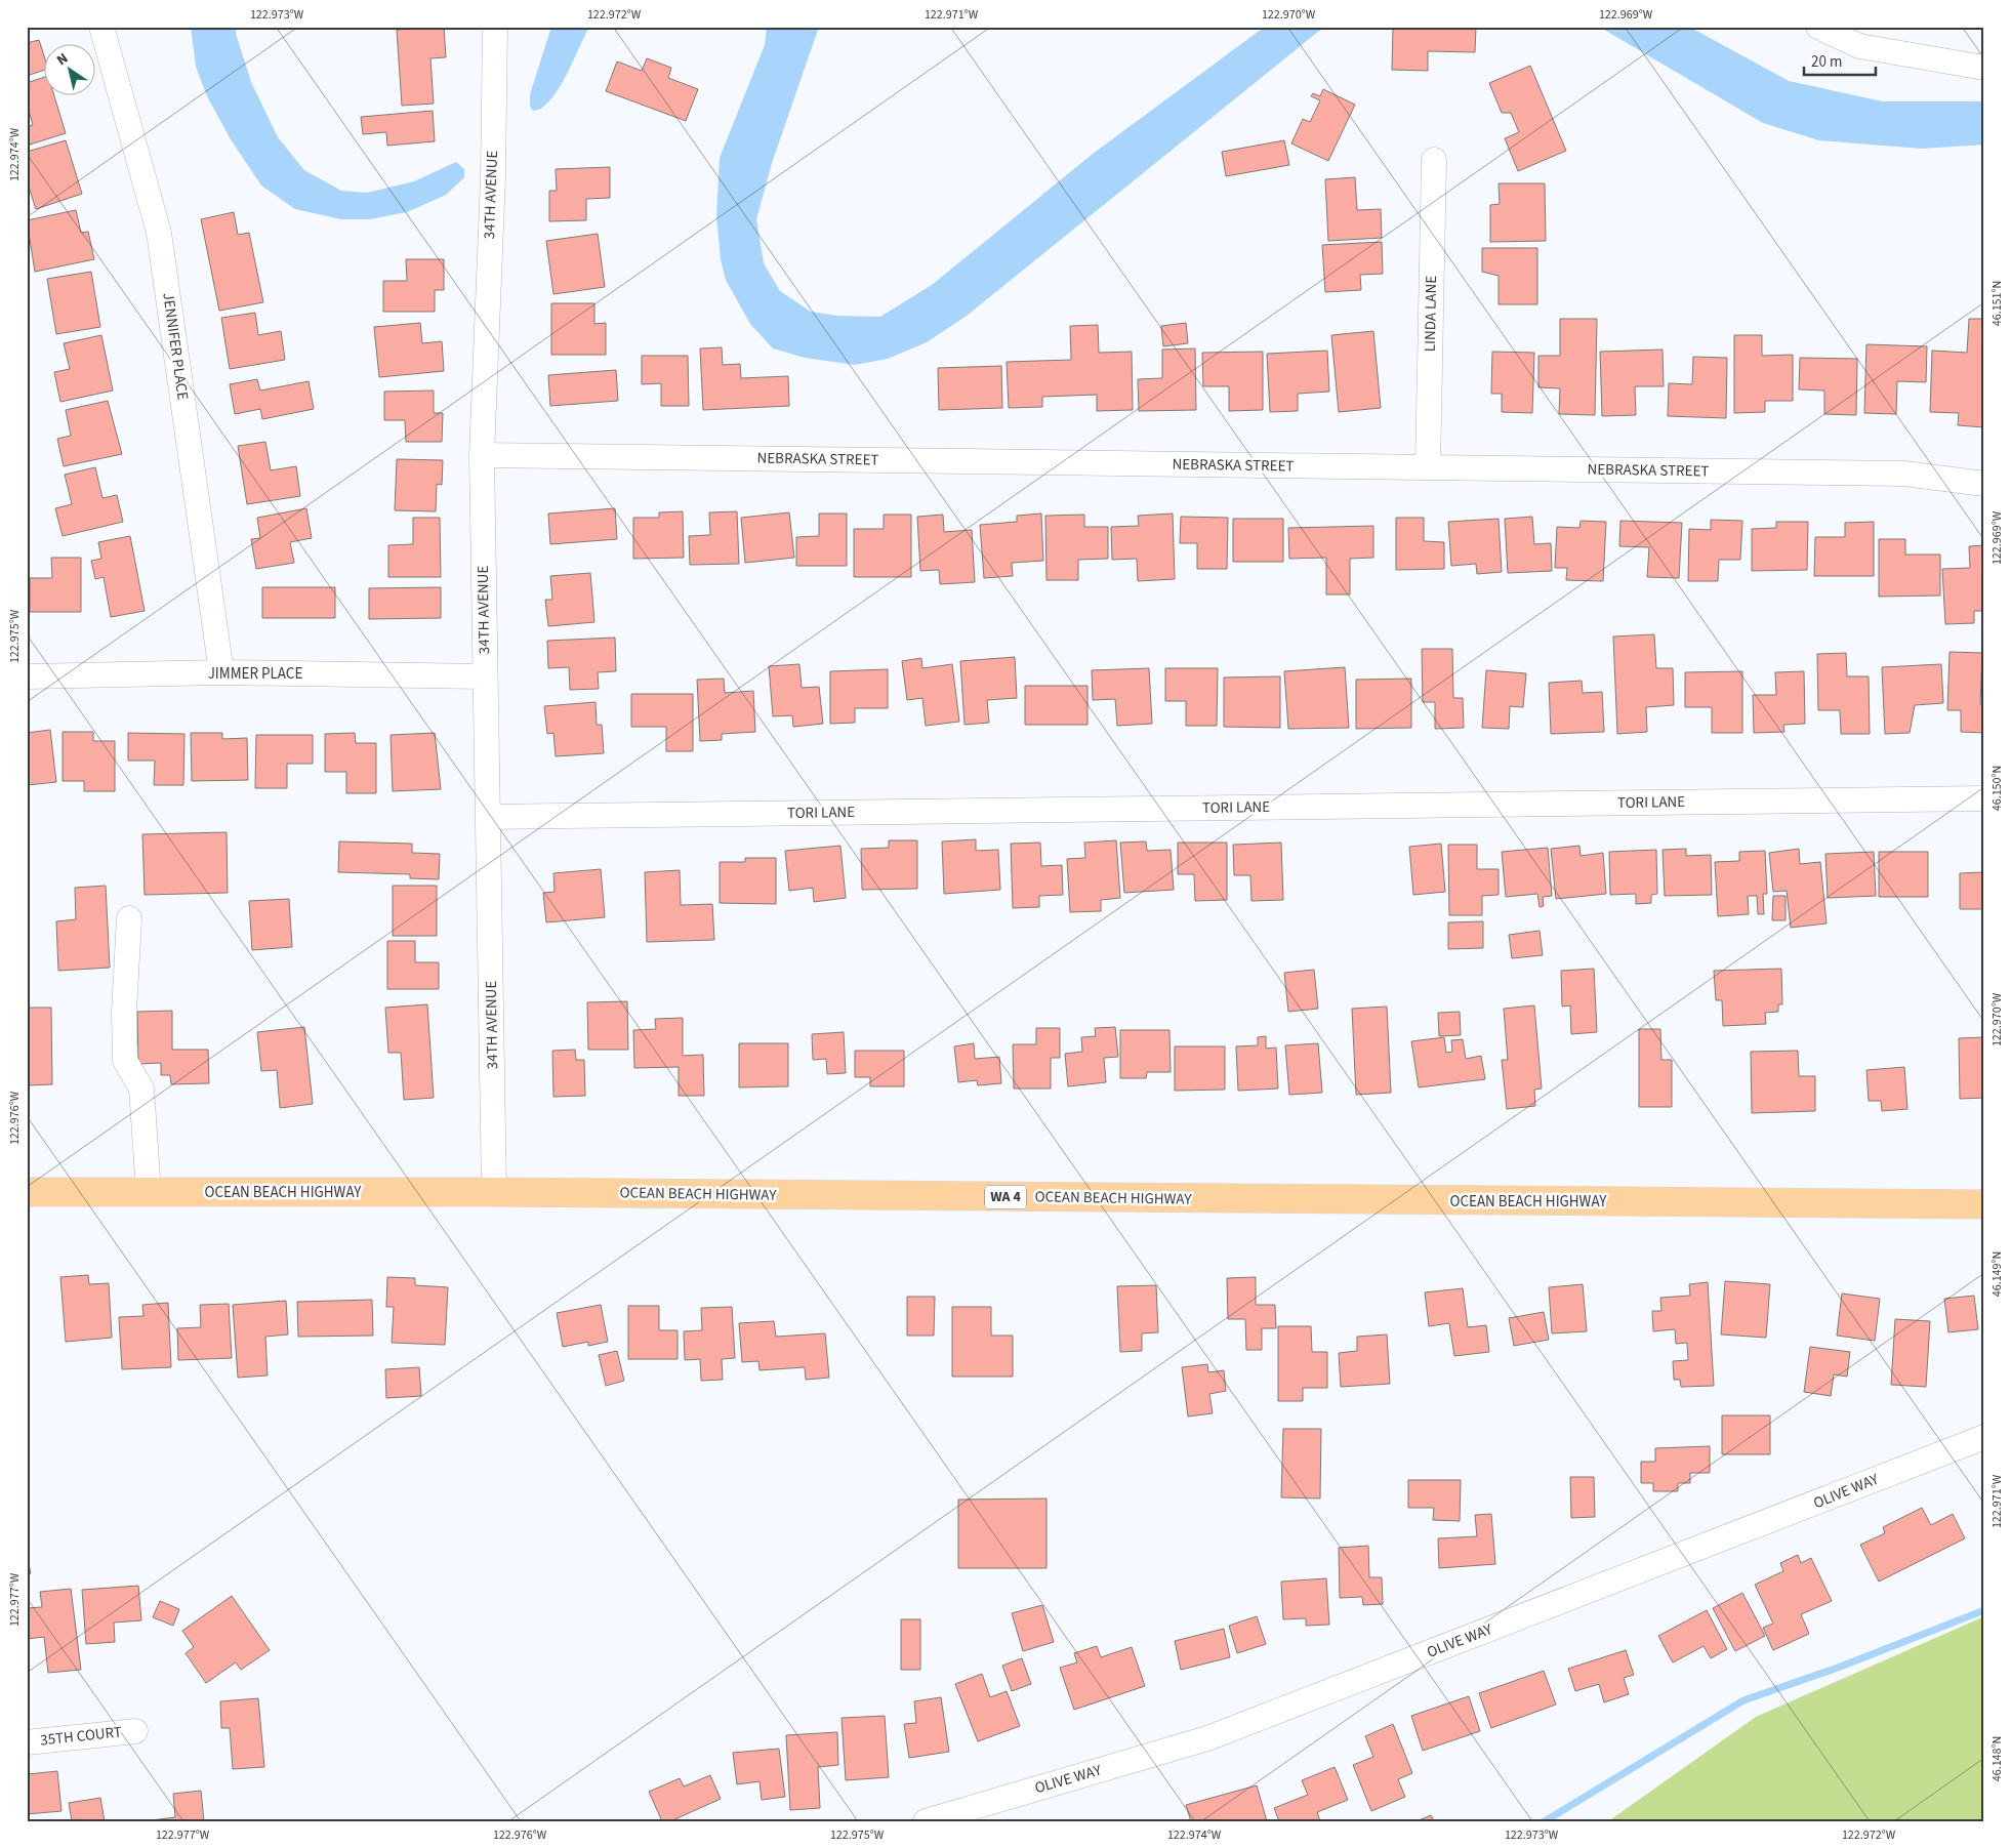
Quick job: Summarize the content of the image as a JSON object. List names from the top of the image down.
{
  "streets": {
    "main road": ["OCEAN BEACH HIGHWAY", "WA 4"],
    "street": [
      "34TH AVENUE",
      "LINDA LANE",
      "JENNIFER PLACE",
      "NEBRASKA STREET",
      "JIMMER PLACE",
      "TORI LANE",
      "OLIVE WAY",
      "35TH COURT"
    ]
  },
  "crossings": [
    ["34TH AVENUE", "NEBRASKA STREET"],
    ["34TH AVENUE", "JIMMER PLACE"],
    ["34TH AVENUE", "TORI LANE"],
    ["34TH AVENUE", "OCEAN BEACH HIGHWAY"],
    ["LINDA LANE", "NEBRASKA STREET"],
    ["JENNIFER PLACE", "JIMMER PLACE"]
  ],
  "scale_bar": "20 m",
  "north": "top left",
  "coordinates": [
    "122.973°W",
    "122.972°W",
    "122.971°W",
    "122.970°W",
    "122.969°W",
    "122.974°W",
    "46.151°N",
    "122.975°W",
    "46.150°N",
    "122.976°W",
    "46.149°N",
    "122.977°W",
    "46.148°N"
  ]
}
